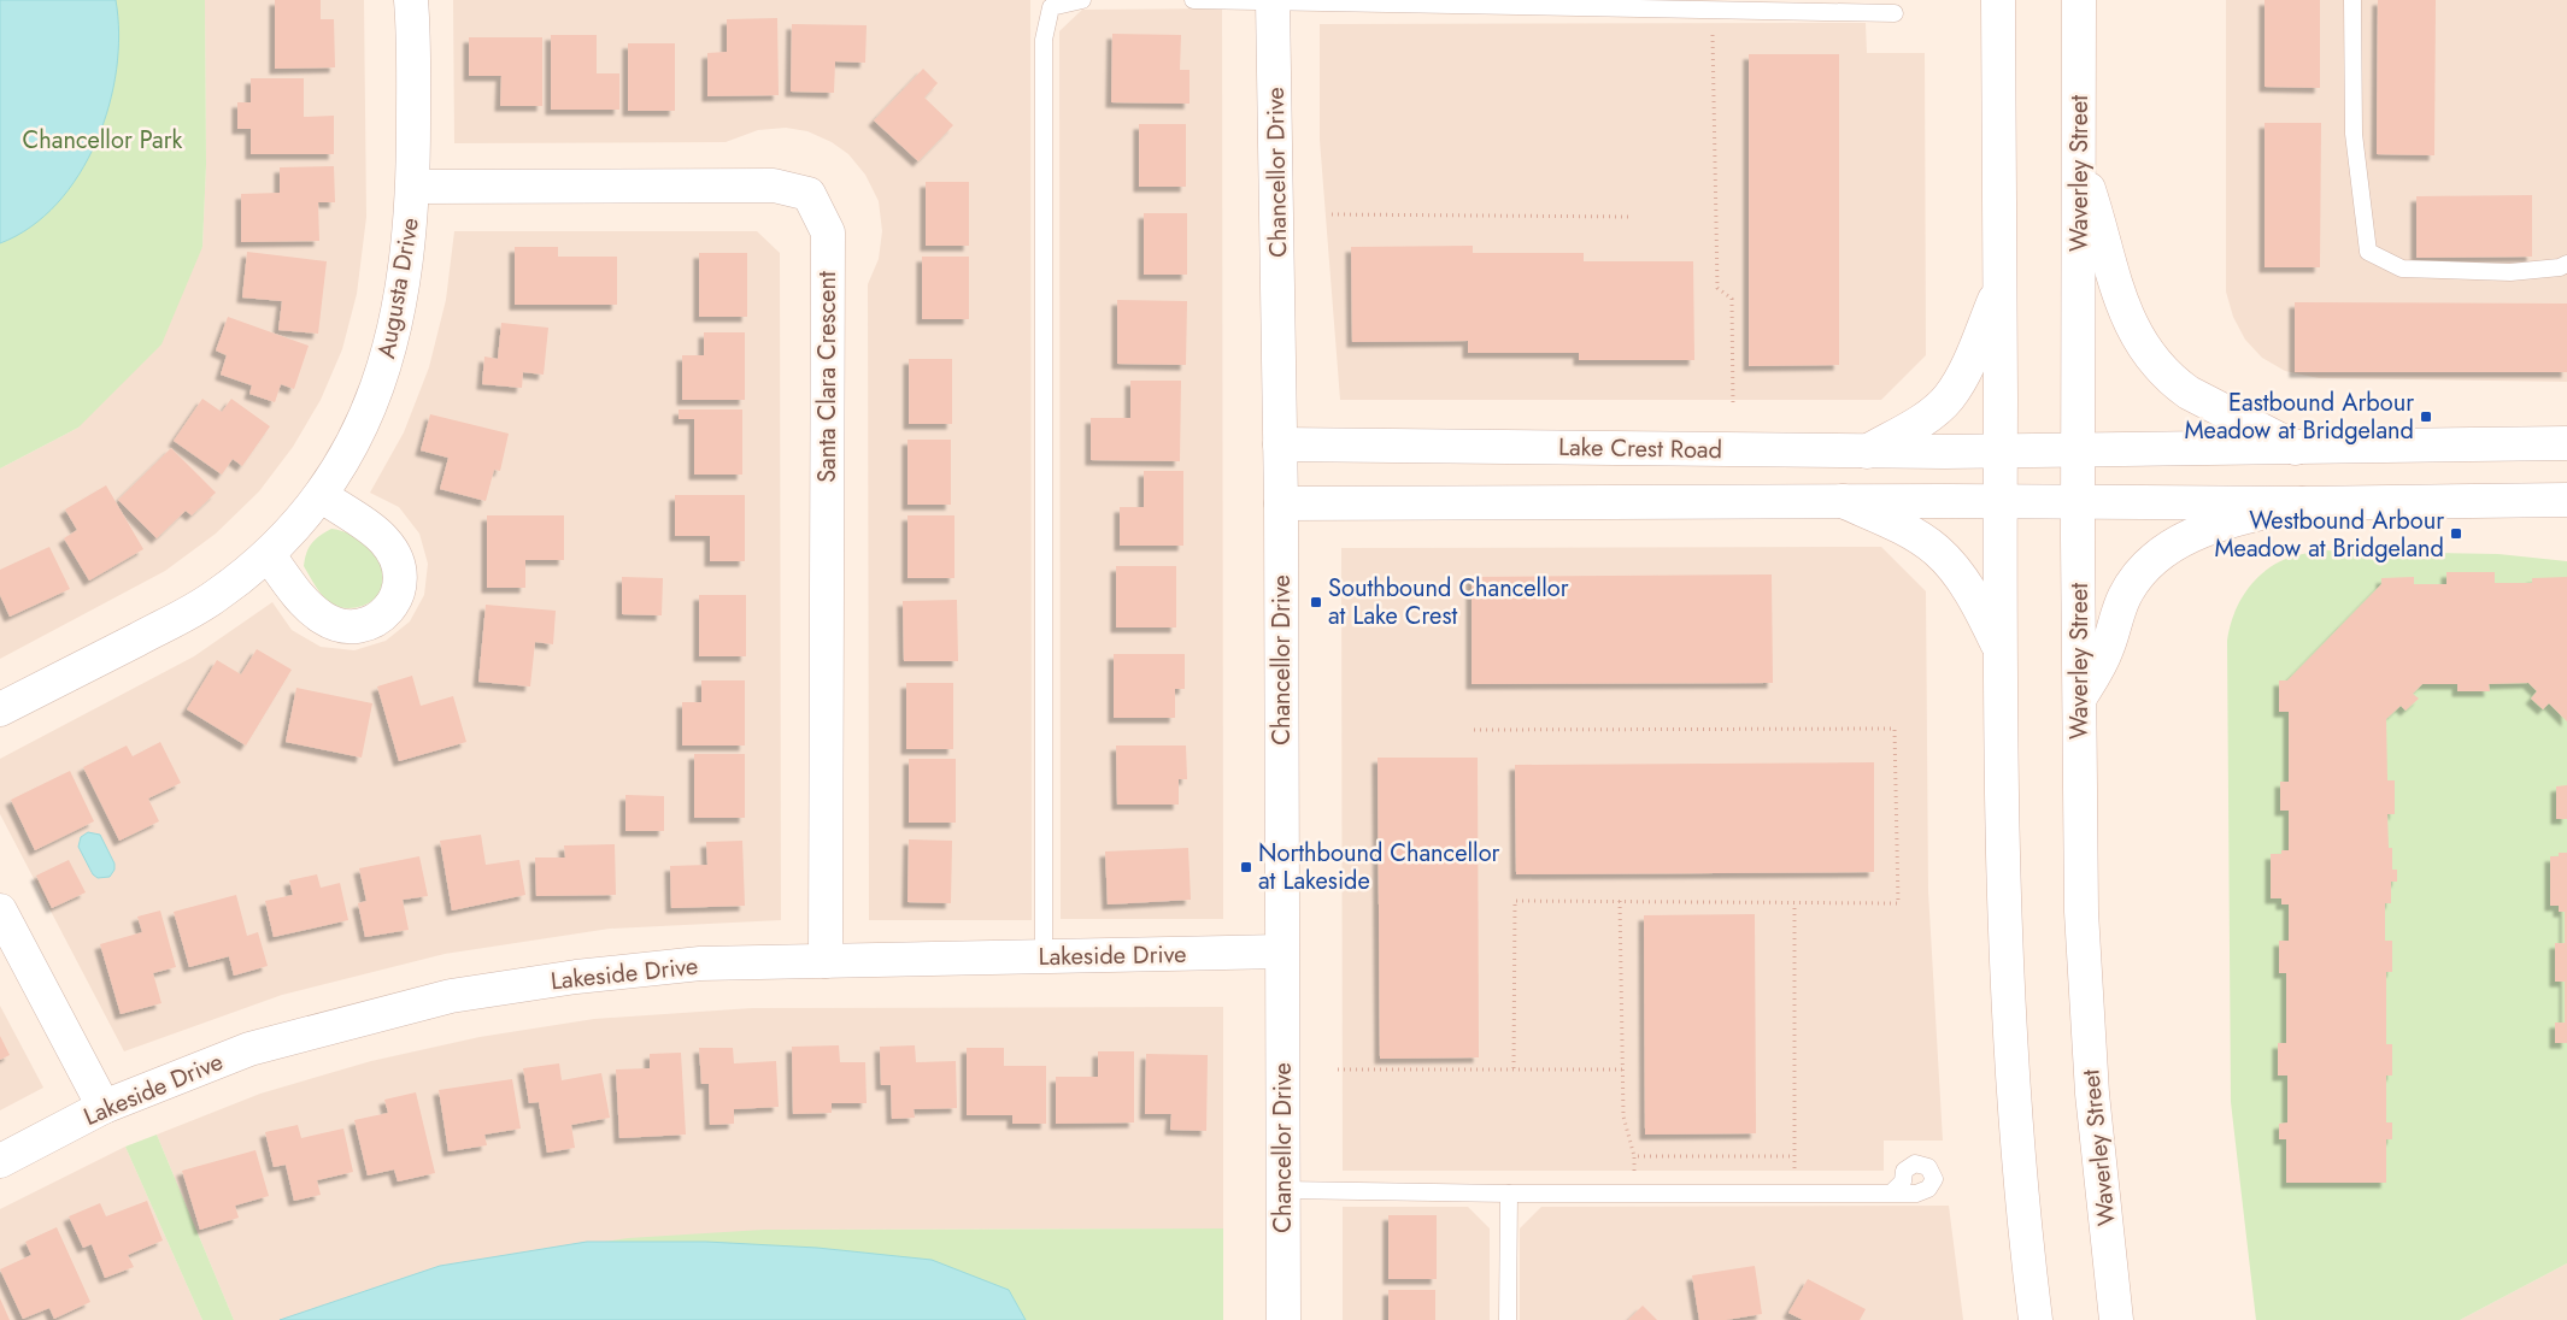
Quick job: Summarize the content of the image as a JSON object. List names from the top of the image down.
{
  "streets": {
    "street": [
      "Chancellor Drive",
      "Waverley Street",
      "Augusta Drive",
      "Santa Clara Crescent",
      "Lake Crest Road",
      "Lakeside Drive"
    ]
  },
  "crossings": [
    ["Chancellor Drive", "Lake Crest Road"],
    ["Chancellor Drive", "Lakeside Drive"],
    ["Waverley Street", "Lake Crest Road"],
    ["Augusta Drive", "Santa Clara Crescent"],
    ["Santa Clara Crescent", "Lakeside Drive"]
  ],
  "parks": ["Chancellor Park"],
  "places": {
    "transit": [
      "Eastbound Arbour Meadow at Bridgeland",
      "Westbound Arbour Meadow at Bridgeland",
      "Southbound Chancellor at Lake Crest",
      "Northbound Chancellor at Lakeside"
    ]
  }
}
